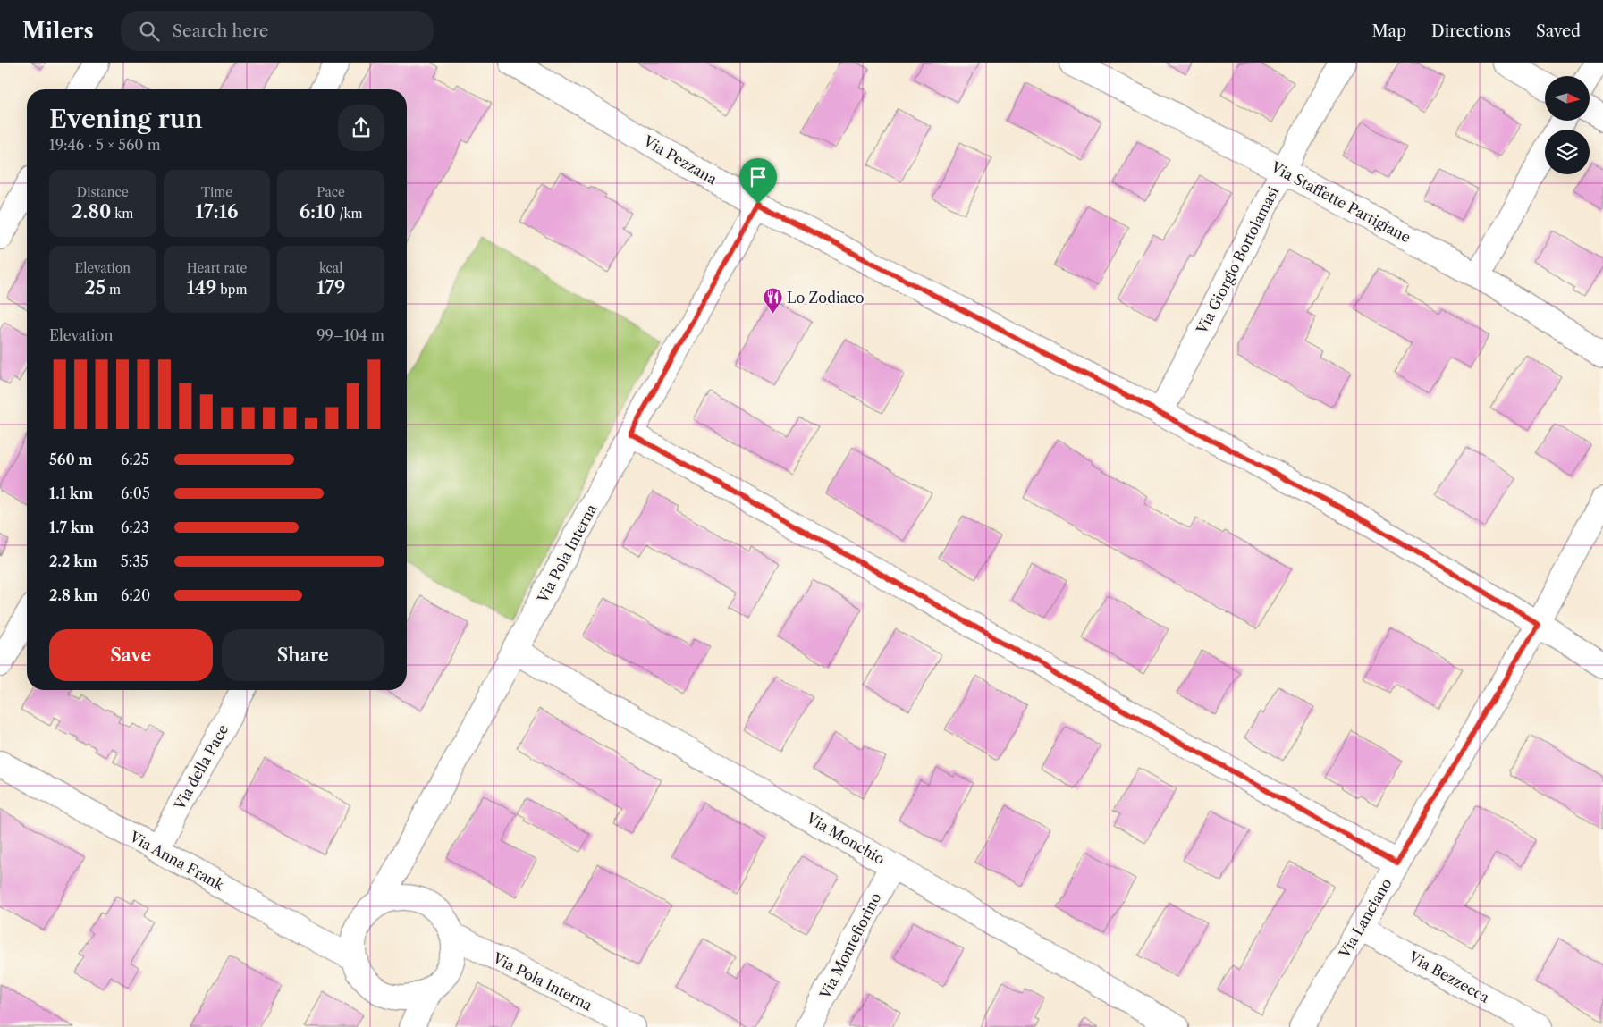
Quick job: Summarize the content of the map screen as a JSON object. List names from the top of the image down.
{
  "streets": {
    "street": [
      "Via Pezzana",
      "Via Staffette Partigiane",
      "Via Giorgio Bortolamasi",
      "Via Pola Interna",
      "Via della Pace",
      "Via Monchio",
      "Via Anna Frank",
      "Via Lanciano",
      "Via Montefiorino",
      "Via Bezzecca"
    ]
  },
  "crossings": [
    ["Via Pezzana", "Via Giorgio Bortolamasi"],
    ["Via Pezzana", "Via Pola Interna"],
    ["Via Pezzana", "Via Lanciano"],
    ["Via Staffette Partigiane", "Via Giorgio Bortolamasi"],
    ["Via Pola Interna", "Via Monchio"],
    ["Via Pola Interna", "Via Anna Frank"],
    ["Via della Pace", "Via Anna Frank"],
    ["Via Monchio", "Via Montefiorino"],
    ["Via Lanciano", "Via Bezzecca"]
  ],
  "places": {
    "restaurant": ["Lo Zodiaco"]
  },
  "north": "right",
  "page": {
    "header": "Milers",
    "search": "Search here",
    "nav": ["Map", "Directions", "Saved"],
    "heading": ["Evening run", "19:46 · 5 × 560 m"],
    "stats": [
      ["Distance", "2.80 km"],
      ["Time", "17:16"],
      ["Pace", "6:10 /km"],
      ["Elevation", "25 m"],
      ["Heart rate", "149 bpm"],
      ["kcal", "179"]
    ],
    "chart": ["Elevation", "99–104 m"],
    "list": [
      {
        "name": "560 m",
        "note": "6:25"
      },
      {
        "name": "1.1 km",
        "note": "6:05"
      },
      {
        "name": "1.7 km",
        "note": "6:23"
      },
      {
        "name": "2.2 km",
        "note": "5:35"
      },
      {
        "name": "2.8 km",
        "note": "6:20"
      }
    ],
    "buttons": ["Save", "Share"]
  }
}
